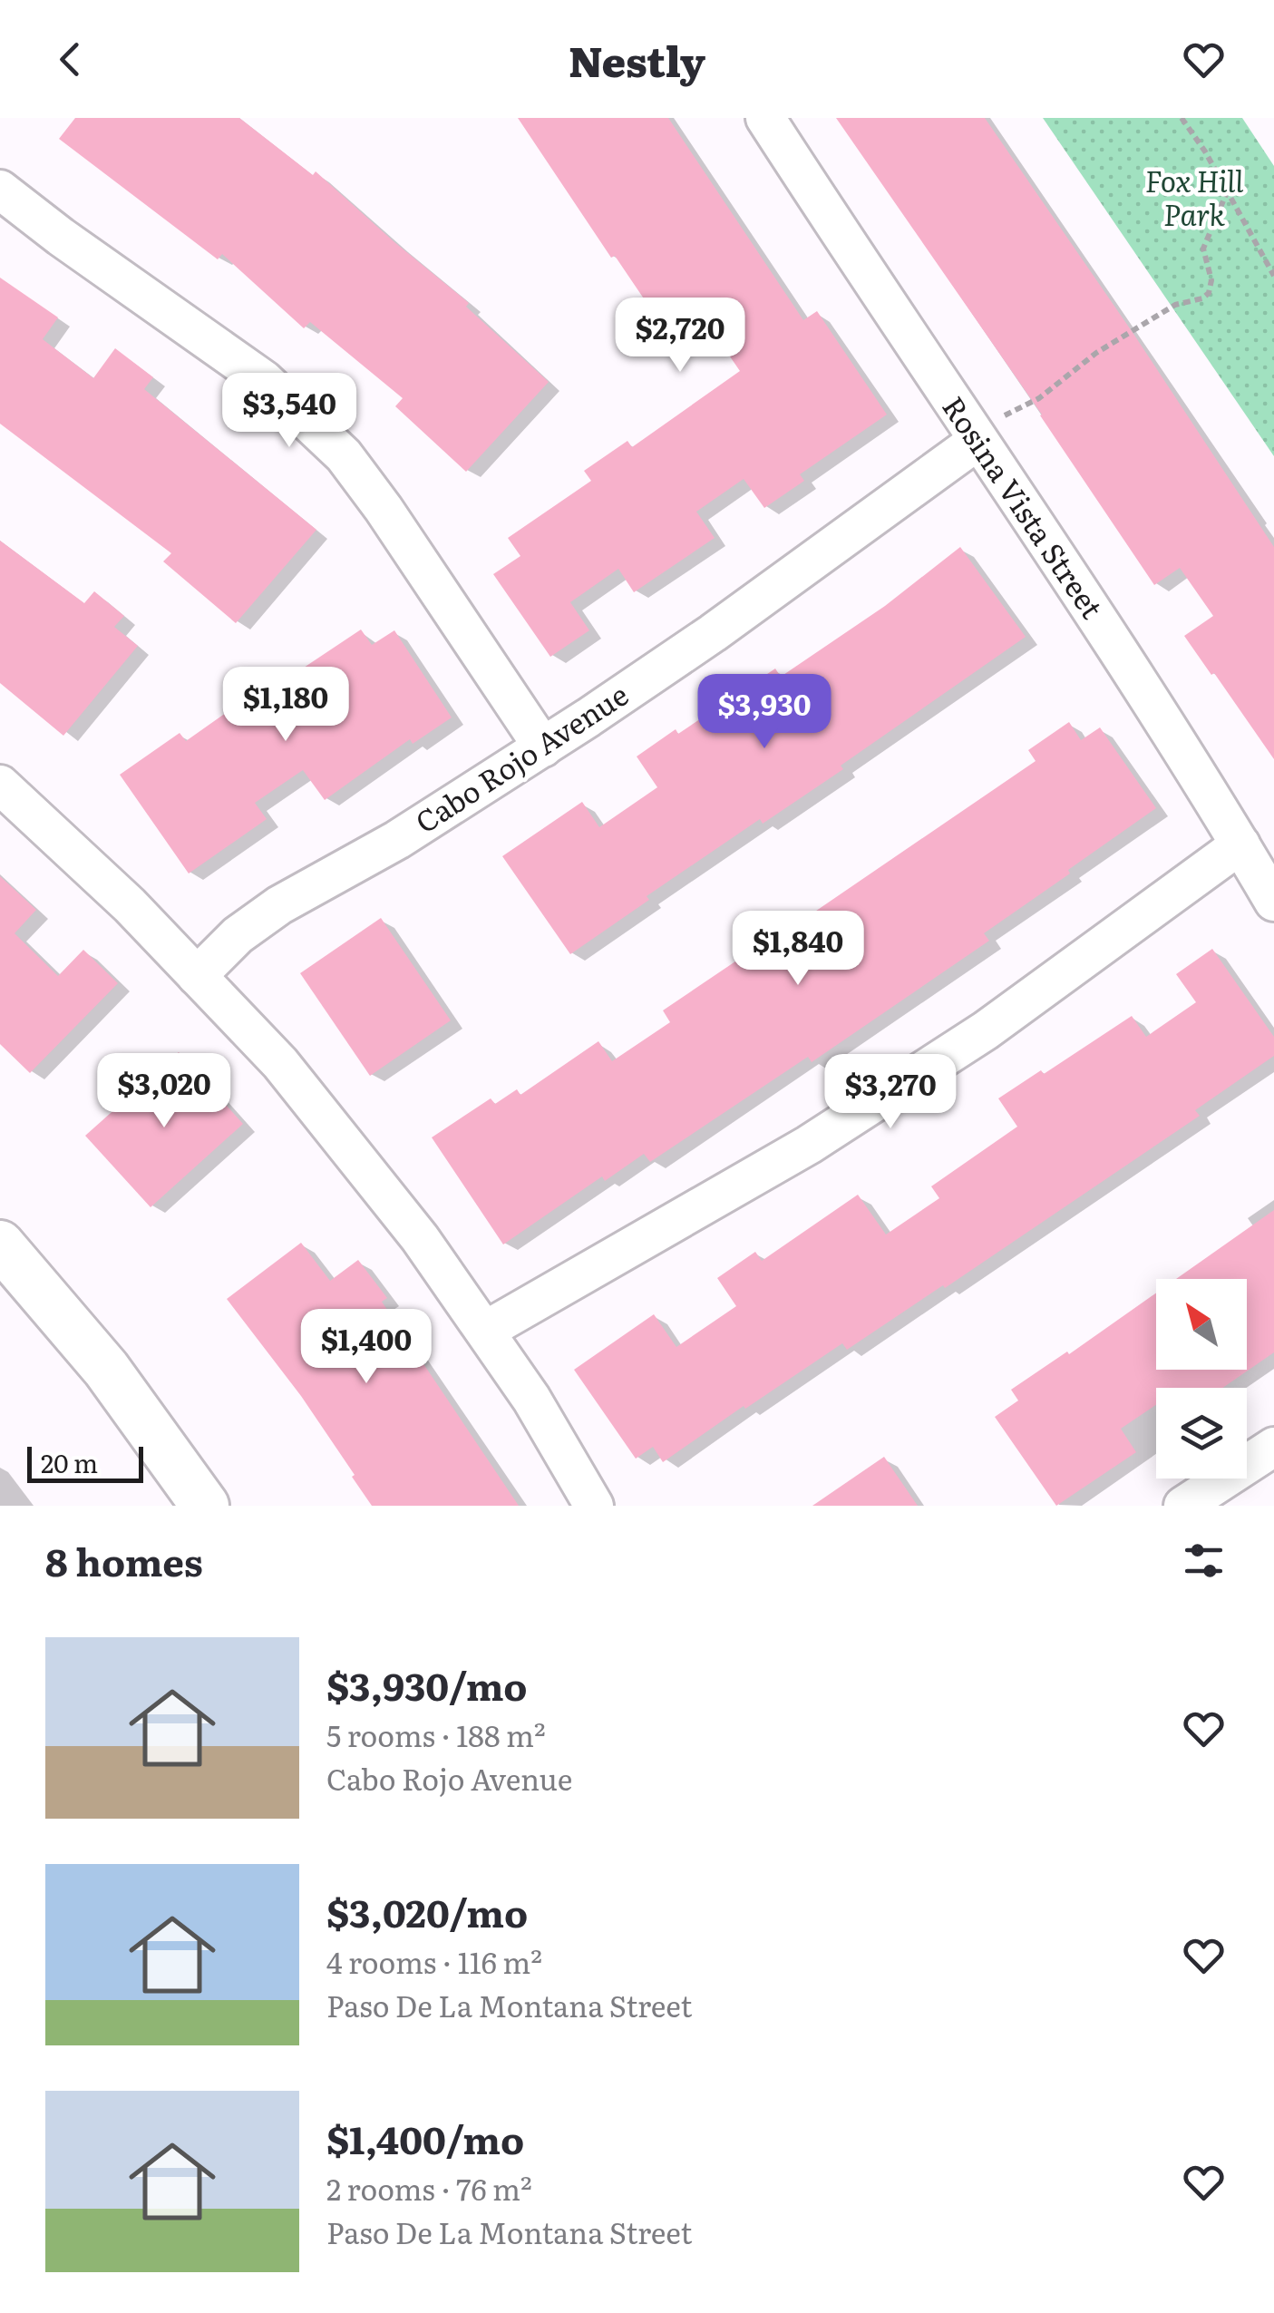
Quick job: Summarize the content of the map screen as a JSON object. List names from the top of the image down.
{
  "streets": {
    "street": ["Rosina Vista Street", "Cabo Rojo Avenue"]
  },
  "crossings": [
    ["Rosina Vista Street", "Cabo Rojo Avenue"]
  ],
  "parks": ["Fox Hill Park"],
  "scale_bar": "20 m",
  "north": "top left",
  "page": {
    "header": "Nestly",
    "price": [
      "$2,720",
      "$3,540",
      "$1,180",
      "$3,930",
      "$1,840",
      "$3,020",
      "$3,270",
      "$1,400"
    ],
    "scale": "20 m",
    "heading": "8 homes",
    "list": [
      {
        "name": "$3,930/mo",
        "note": "5 rooms · 188 m² · Cabo Rojo Avenue"
      },
      {
        "name": "$3,020/mo",
        "note": "4 rooms · 116 m² · Paso De La Montana Street"
      },
      {
        "name": "$1,400/mo",
        "note": "2 rooms · 76 m² · Paso De La Montana Street"
      }
    ]
  }
}
